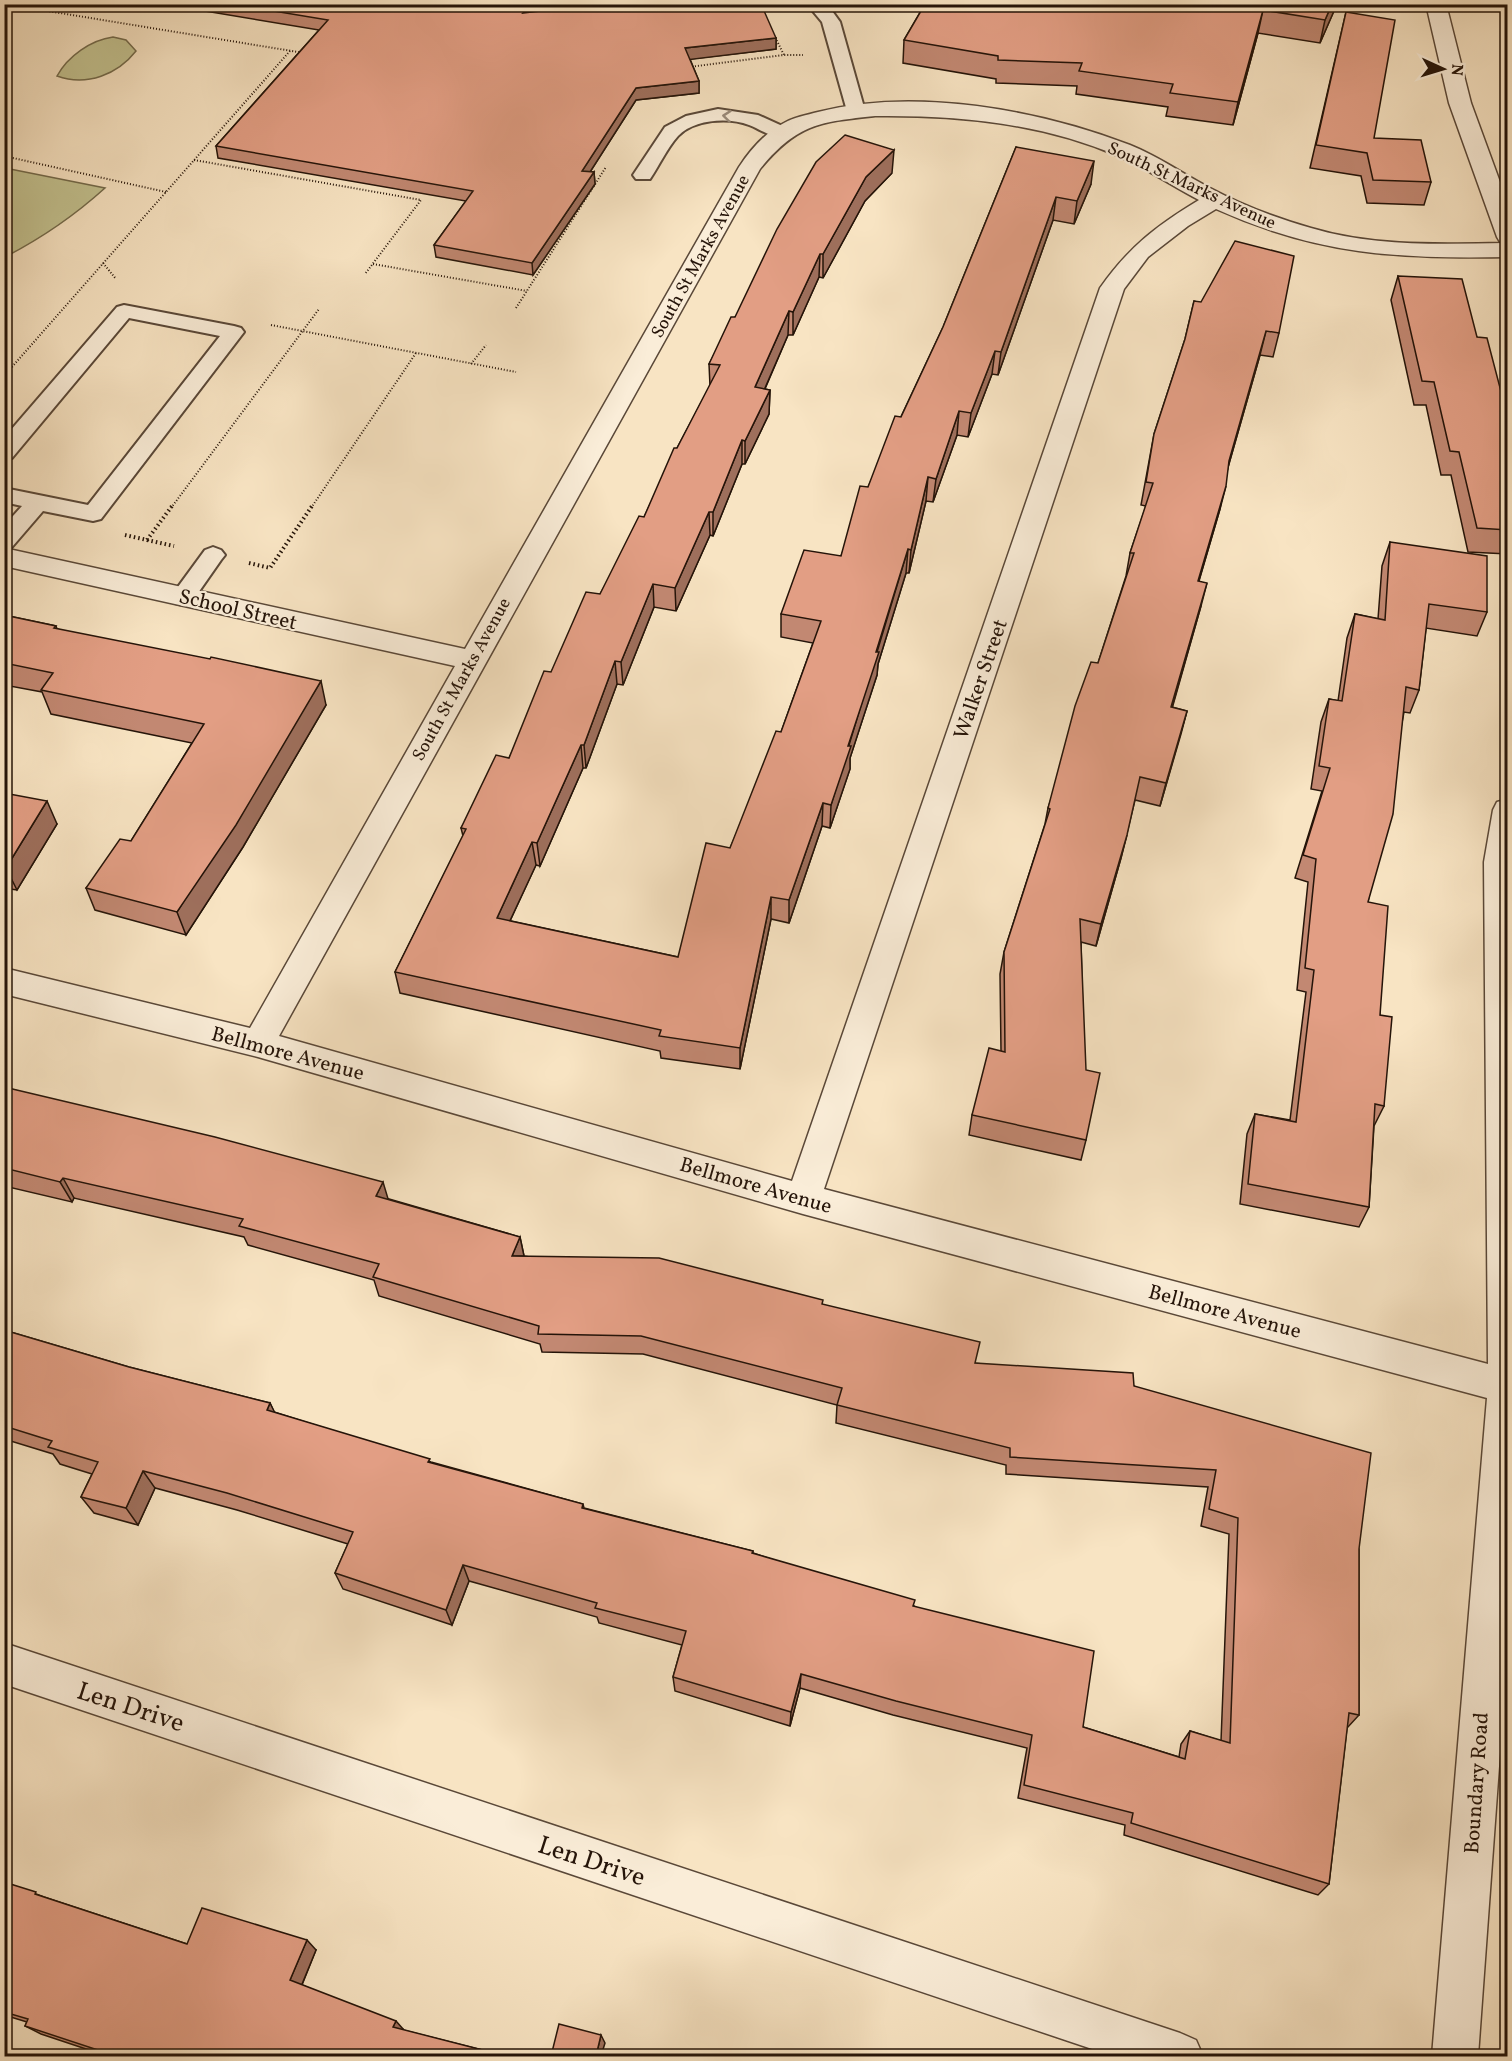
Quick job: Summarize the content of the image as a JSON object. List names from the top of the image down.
{
  "streets": {
    "street": [
      "South St Marks Avenue",
      "School Street",
      "Walker Street",
      "Bellmore Avenue",
      "Len Drive",
      "Boundary Road"
    ]
  },
  "crossings": [
    ["South St Marks Avenue", "School Street"],
    ["South St Marks Avenue", "Walker Street"],
    ["South St Marks Avenue", "Bellmore Avenue"],
    ["Walker Street", "Bellmore Avenue"],
    ["Bellmore Avenue", "Boundary Road"]
  ],
  "north": "right"
}
